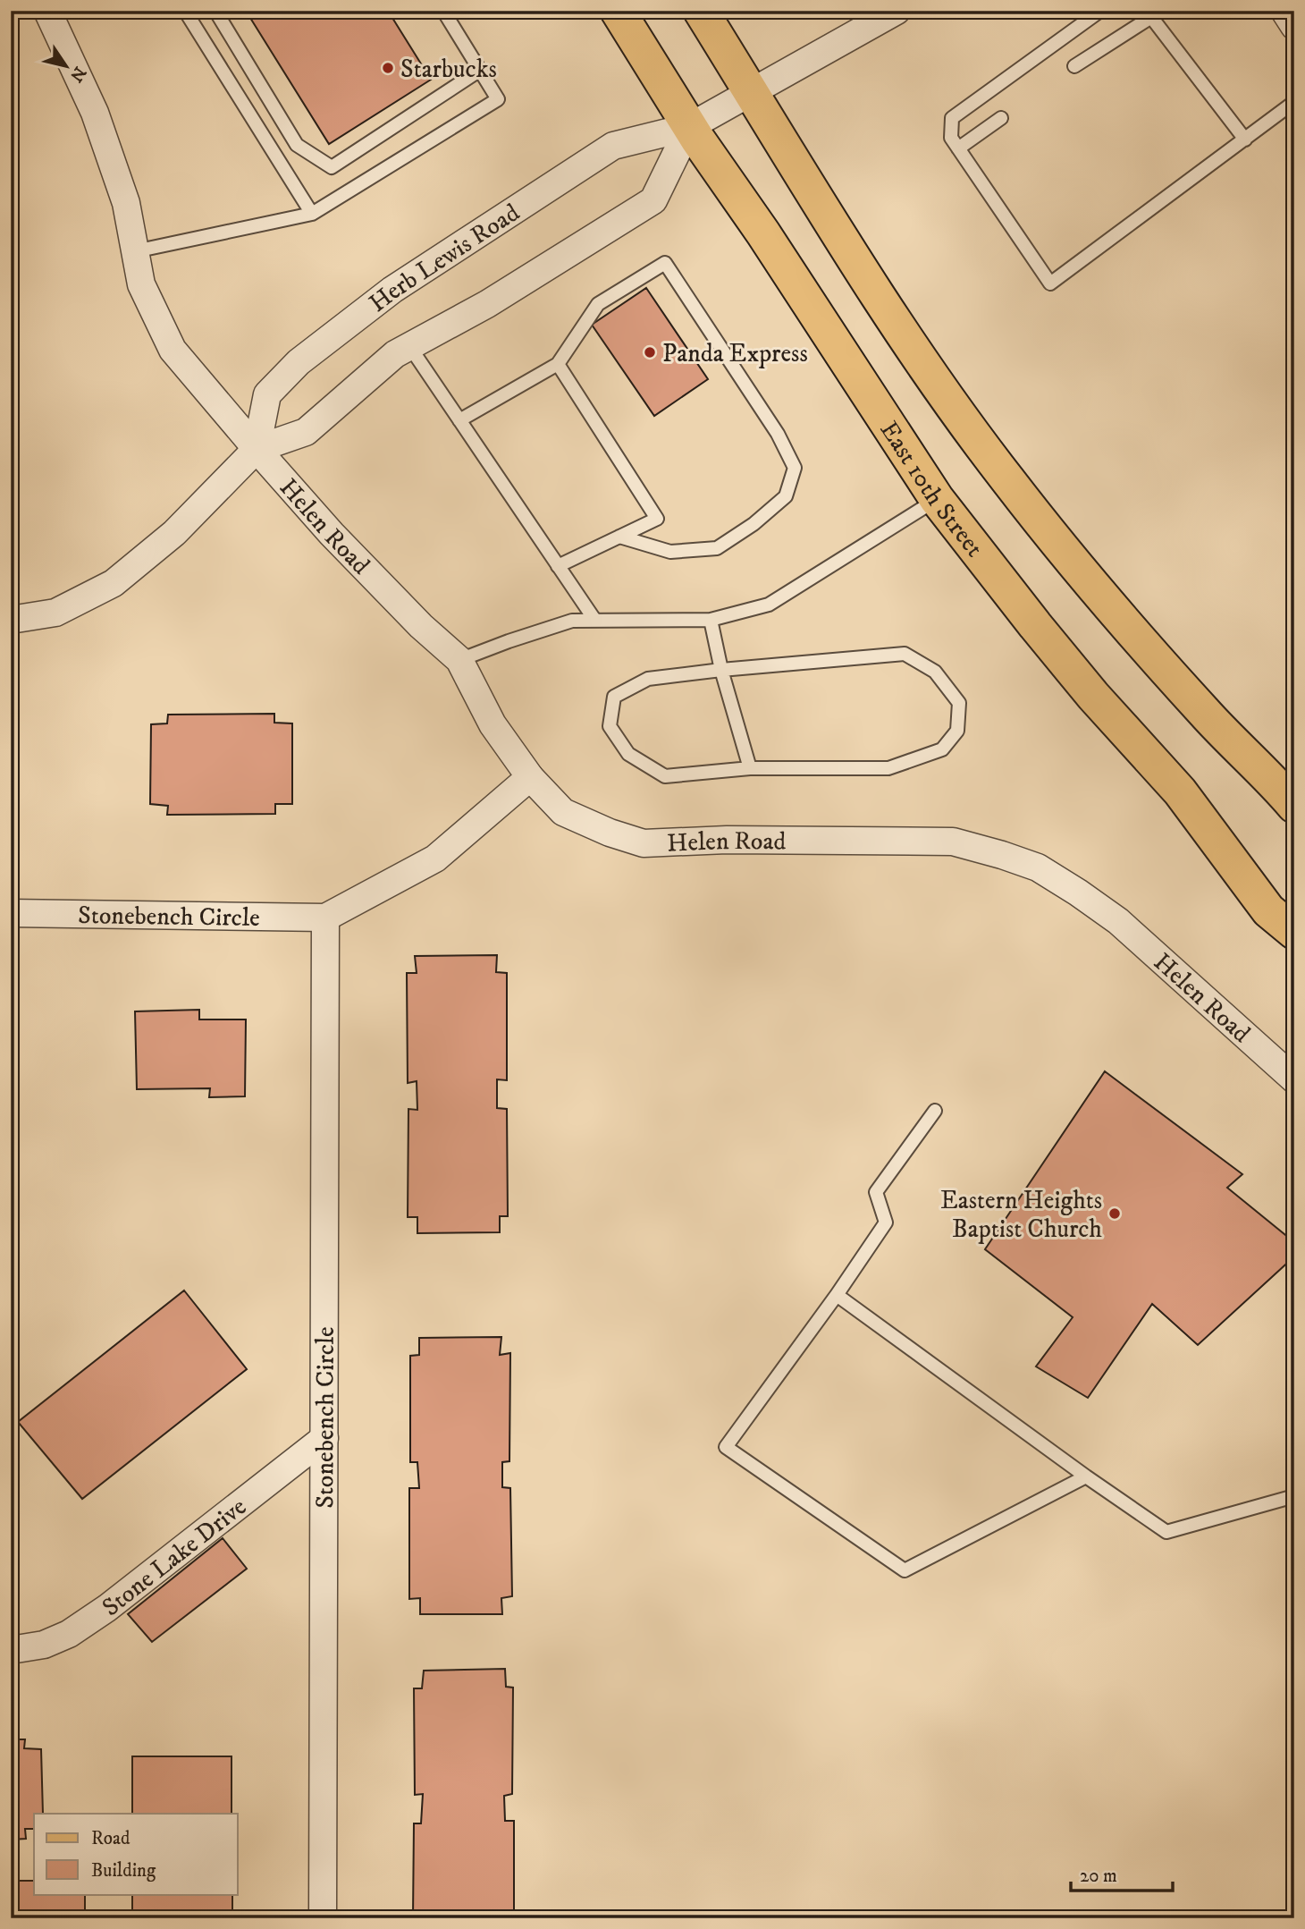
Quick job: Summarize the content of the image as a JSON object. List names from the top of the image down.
{
  "streets": {
    "main road": ["East 10th Street"],
    "street": [
      "Herb Lewis Road",
      "Helen Road",
      "Stonebench Circle",
      "Stone Lake Drive"
    ]
  },
  "crossings": [
    ["Herb Lewis Road", "East 10th Street"],
    ["Herb Lewis Road", "Helen Road"],
    ["Helen Road", "Stonebench Circle"],
    ["Stonebench Circle", "Stone Lake Drive"]
  ],
  "places": ["Starbucks", "Panda Express", "Eastern Heights Baptist Church"],
  "legend": ["Road", "Building"],
  "scale_bar": "20 m",
  "north": "bottom right"
}
